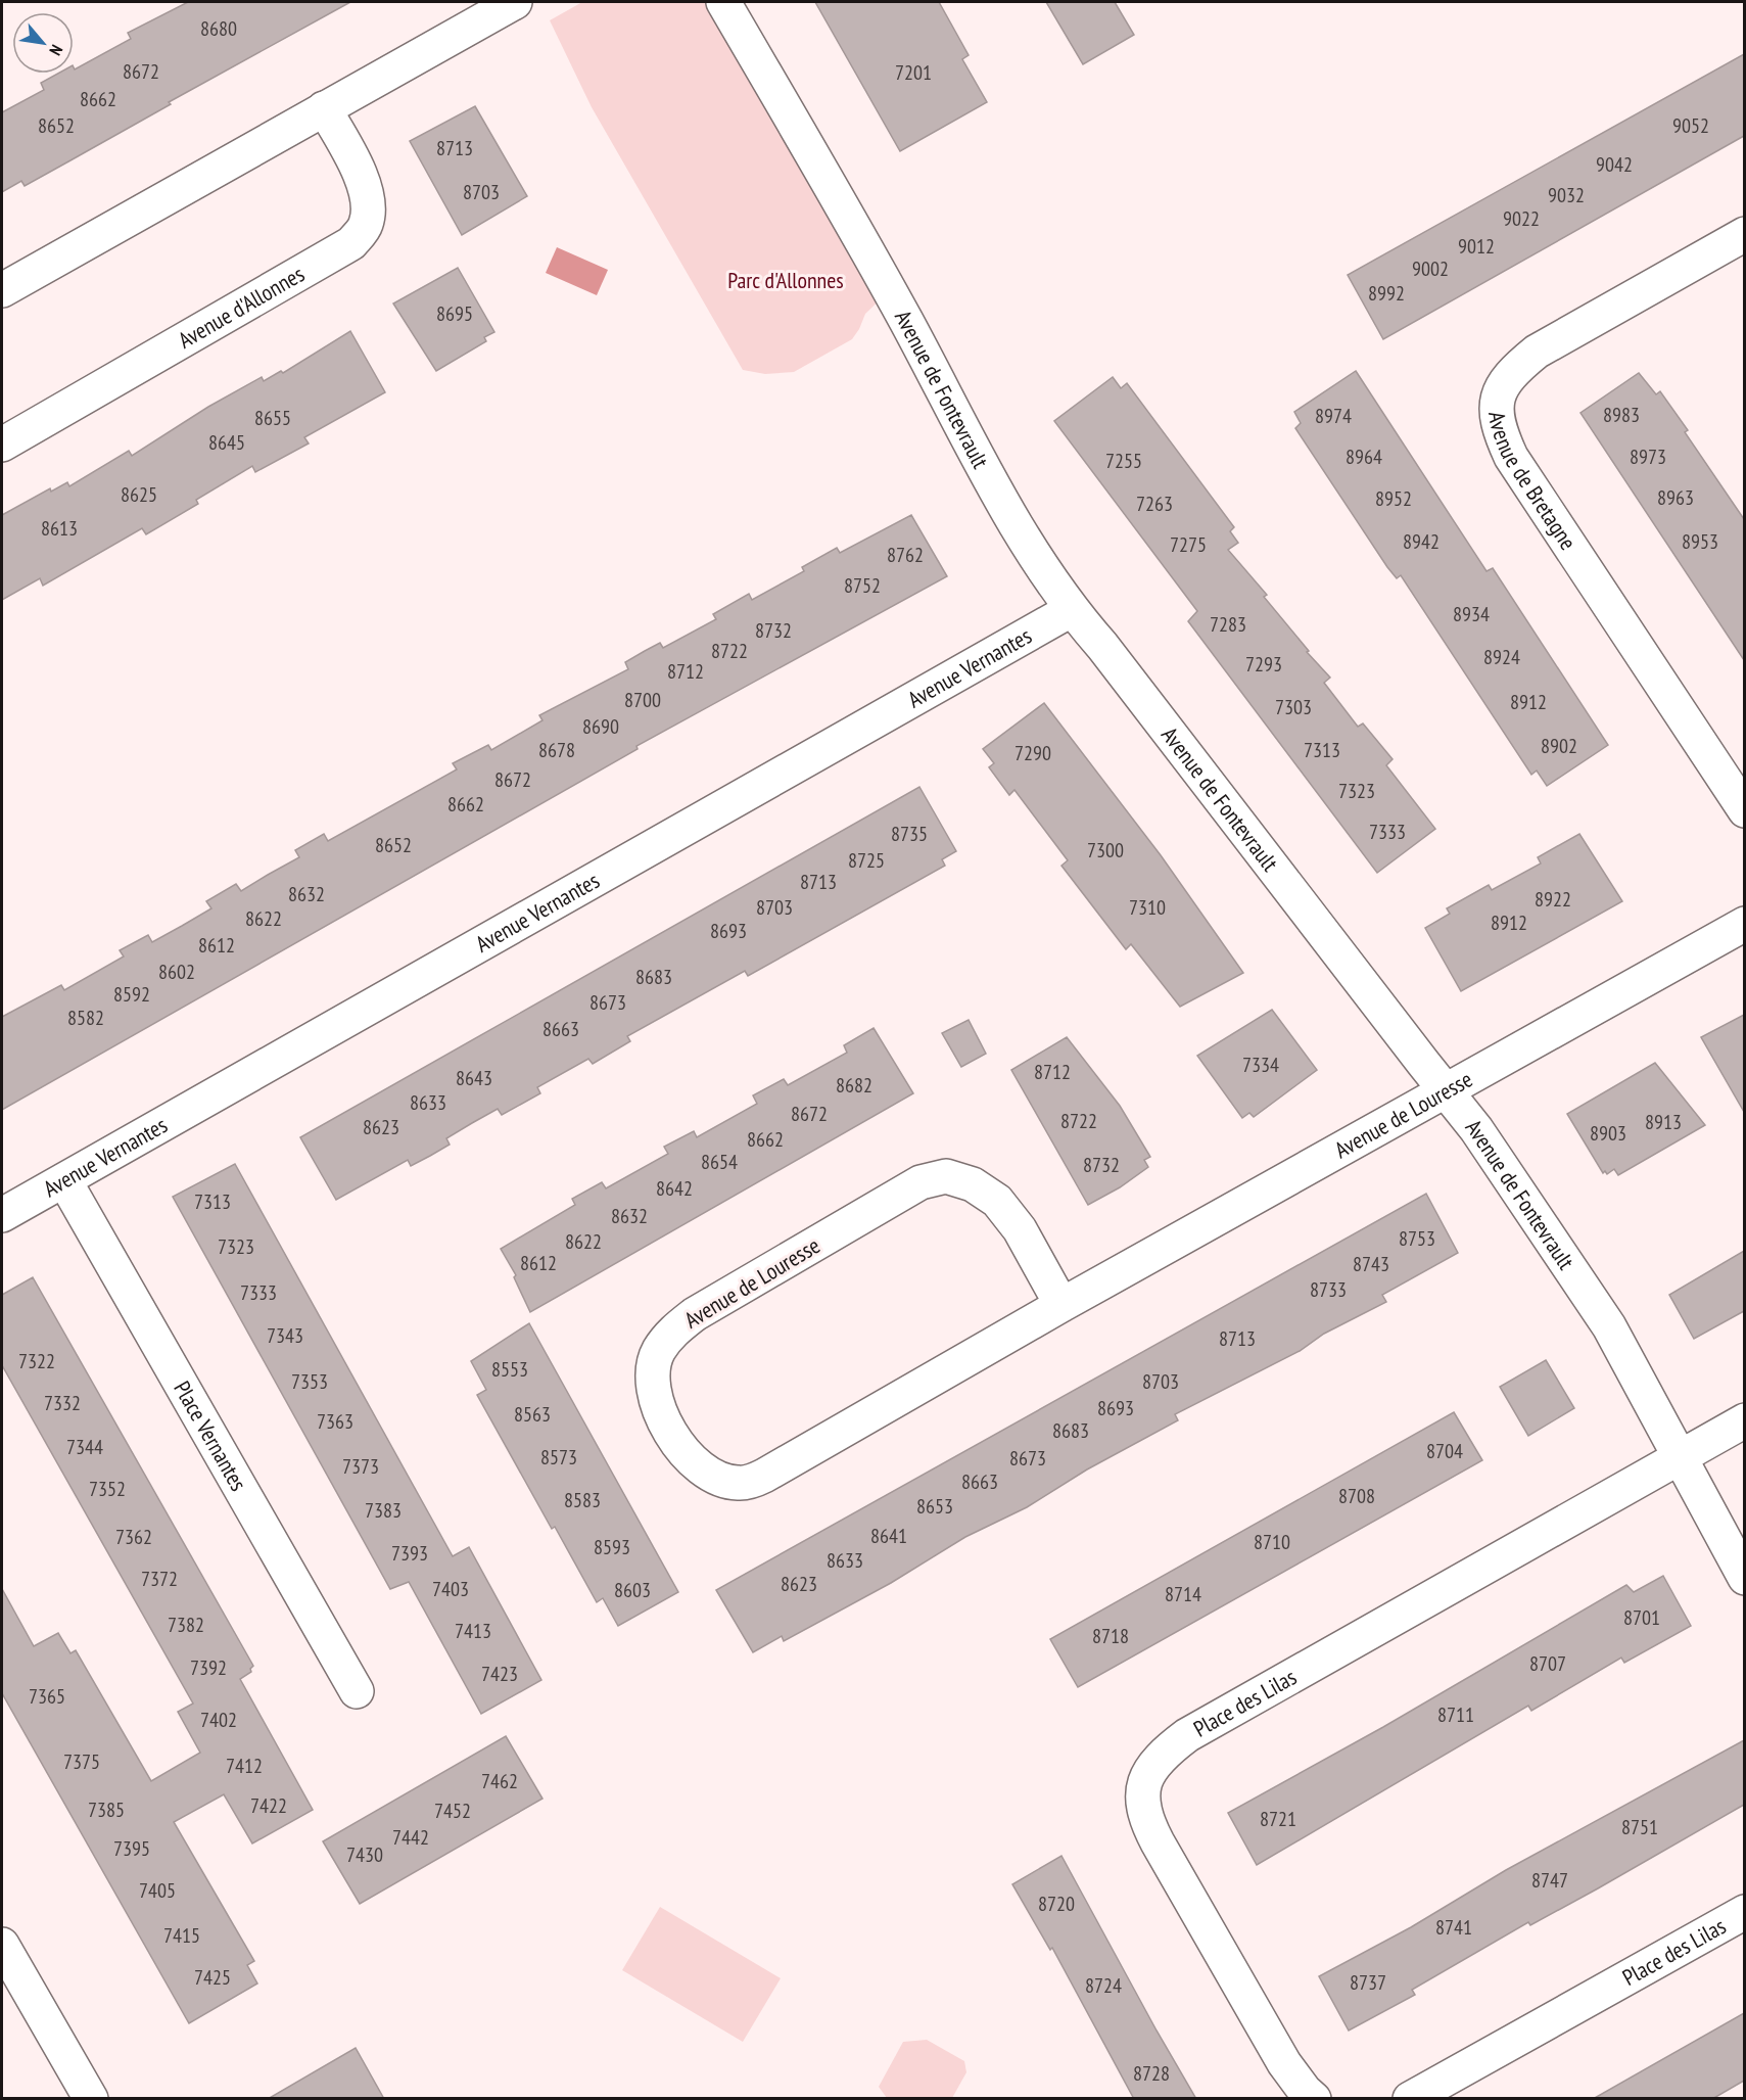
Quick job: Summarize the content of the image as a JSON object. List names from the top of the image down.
{
  "streets": {
    "street": [
      "Avenue d'Allonnes",
      "Avenue de Fontevrault",
      "Avenue de Bretagne",
      "Avenue Vernantes",
      "Avenue de Louresse",
      "Place Vernantes",
      "Place des Lilas"
    ]
  },
  "crossings": [
    ["Avenue de Fontevrault", "Avenue Vernantes"],
    ["Avenue de Fontevrault", "Avenue de Louresse"],
    ["Avenue de Fontevrault", "Place des Lilas"],
    ["Avenue Vernantes", "Place Vernantes"]
  ],
  "parks": ["Parc d'Allonnes"],
  "house_numbers": [
    "8680",
    "8672",
    "7201",
    "8662",
    "8652",
    "9052",
    "8713",
    "9042",
    "8703",
    "9032",
    "9022",
    "9012",
    "9002",
    "8992",
    "8695",
    "8983",
    "8974",
    "8655",
    "8645",
    "8964",
    "8973",
    "7255",
    "8625",
    "8963",
    "8952",
    "7263",
    "8613",
    "8942",
    "8953",
    "7275",
    "8762",
    "8752",
    "8934",
    "7283",
    "8732",
    "8722",
    "8924",
    "7293",
    "8712",
    "8700",
    "8912",
    "7303",
    "8690",
    "8902",
    "8678",
    "7313",
    "7290",
    "8672",
    "7323",
    "8662",
    "7333",
    "8735",
    "8652",
    "7300",
    "8725",
    "8713",
    "8632",
    "8922",
    "8703",
    "7310",
    "8622",
    "8912",
    "8693",
    "8612",
    "8602",
    "8683",
    "8592",
    "8673",
    "8582",
    "8663",
    "7334",
    "8712",
    "8643",
    "8682",
    "8633",
    "8672",
    "8722",
    "8913",
    "8623",
    "8903",
    "8662",
    "8654",
    "8732",
    "8642",
    "7313",
    "8632",
    "8753",
    "8622",
    "7323",
    "8612",
    "8743",
    "8733",
    "7333",
    "7343",
    "8713",
    "7322",
    "8553",
    "7353",
    "8703",
    "7332",
    "8693",
    "8563",
    "7363",
    "8683",
    "7344",
    "8704",
    "8573",
    "8673",
    "7373",
    "8663",
    "7352",
    "8708",
    "8583",
    "8653",
    "7383",
    "8641",
    "7362",
    "8710",
    "8593",
    "7393",
    "8633",
    "7372",
    "8623",
    "7403",
    "8603",
    "8714",
    "8701",
    "7382",
    "7413",
    "8718",
    "8707",
    "7392",
    "7423",
    "7365",
    "8711",
    "7402",
    "7375",
    "7412",
    "7462",
    "7422",
    "7385",
    "7452",
    "8721",
    "8751",
    "7442",
    "7395",
    "7430",
    "8747",
    "7405",
    "8720",
    "8741",
    "7415",
    "7425",
    "8737",
    "8724",
    "8728"
  ],
  "north": "bottom right"
}
